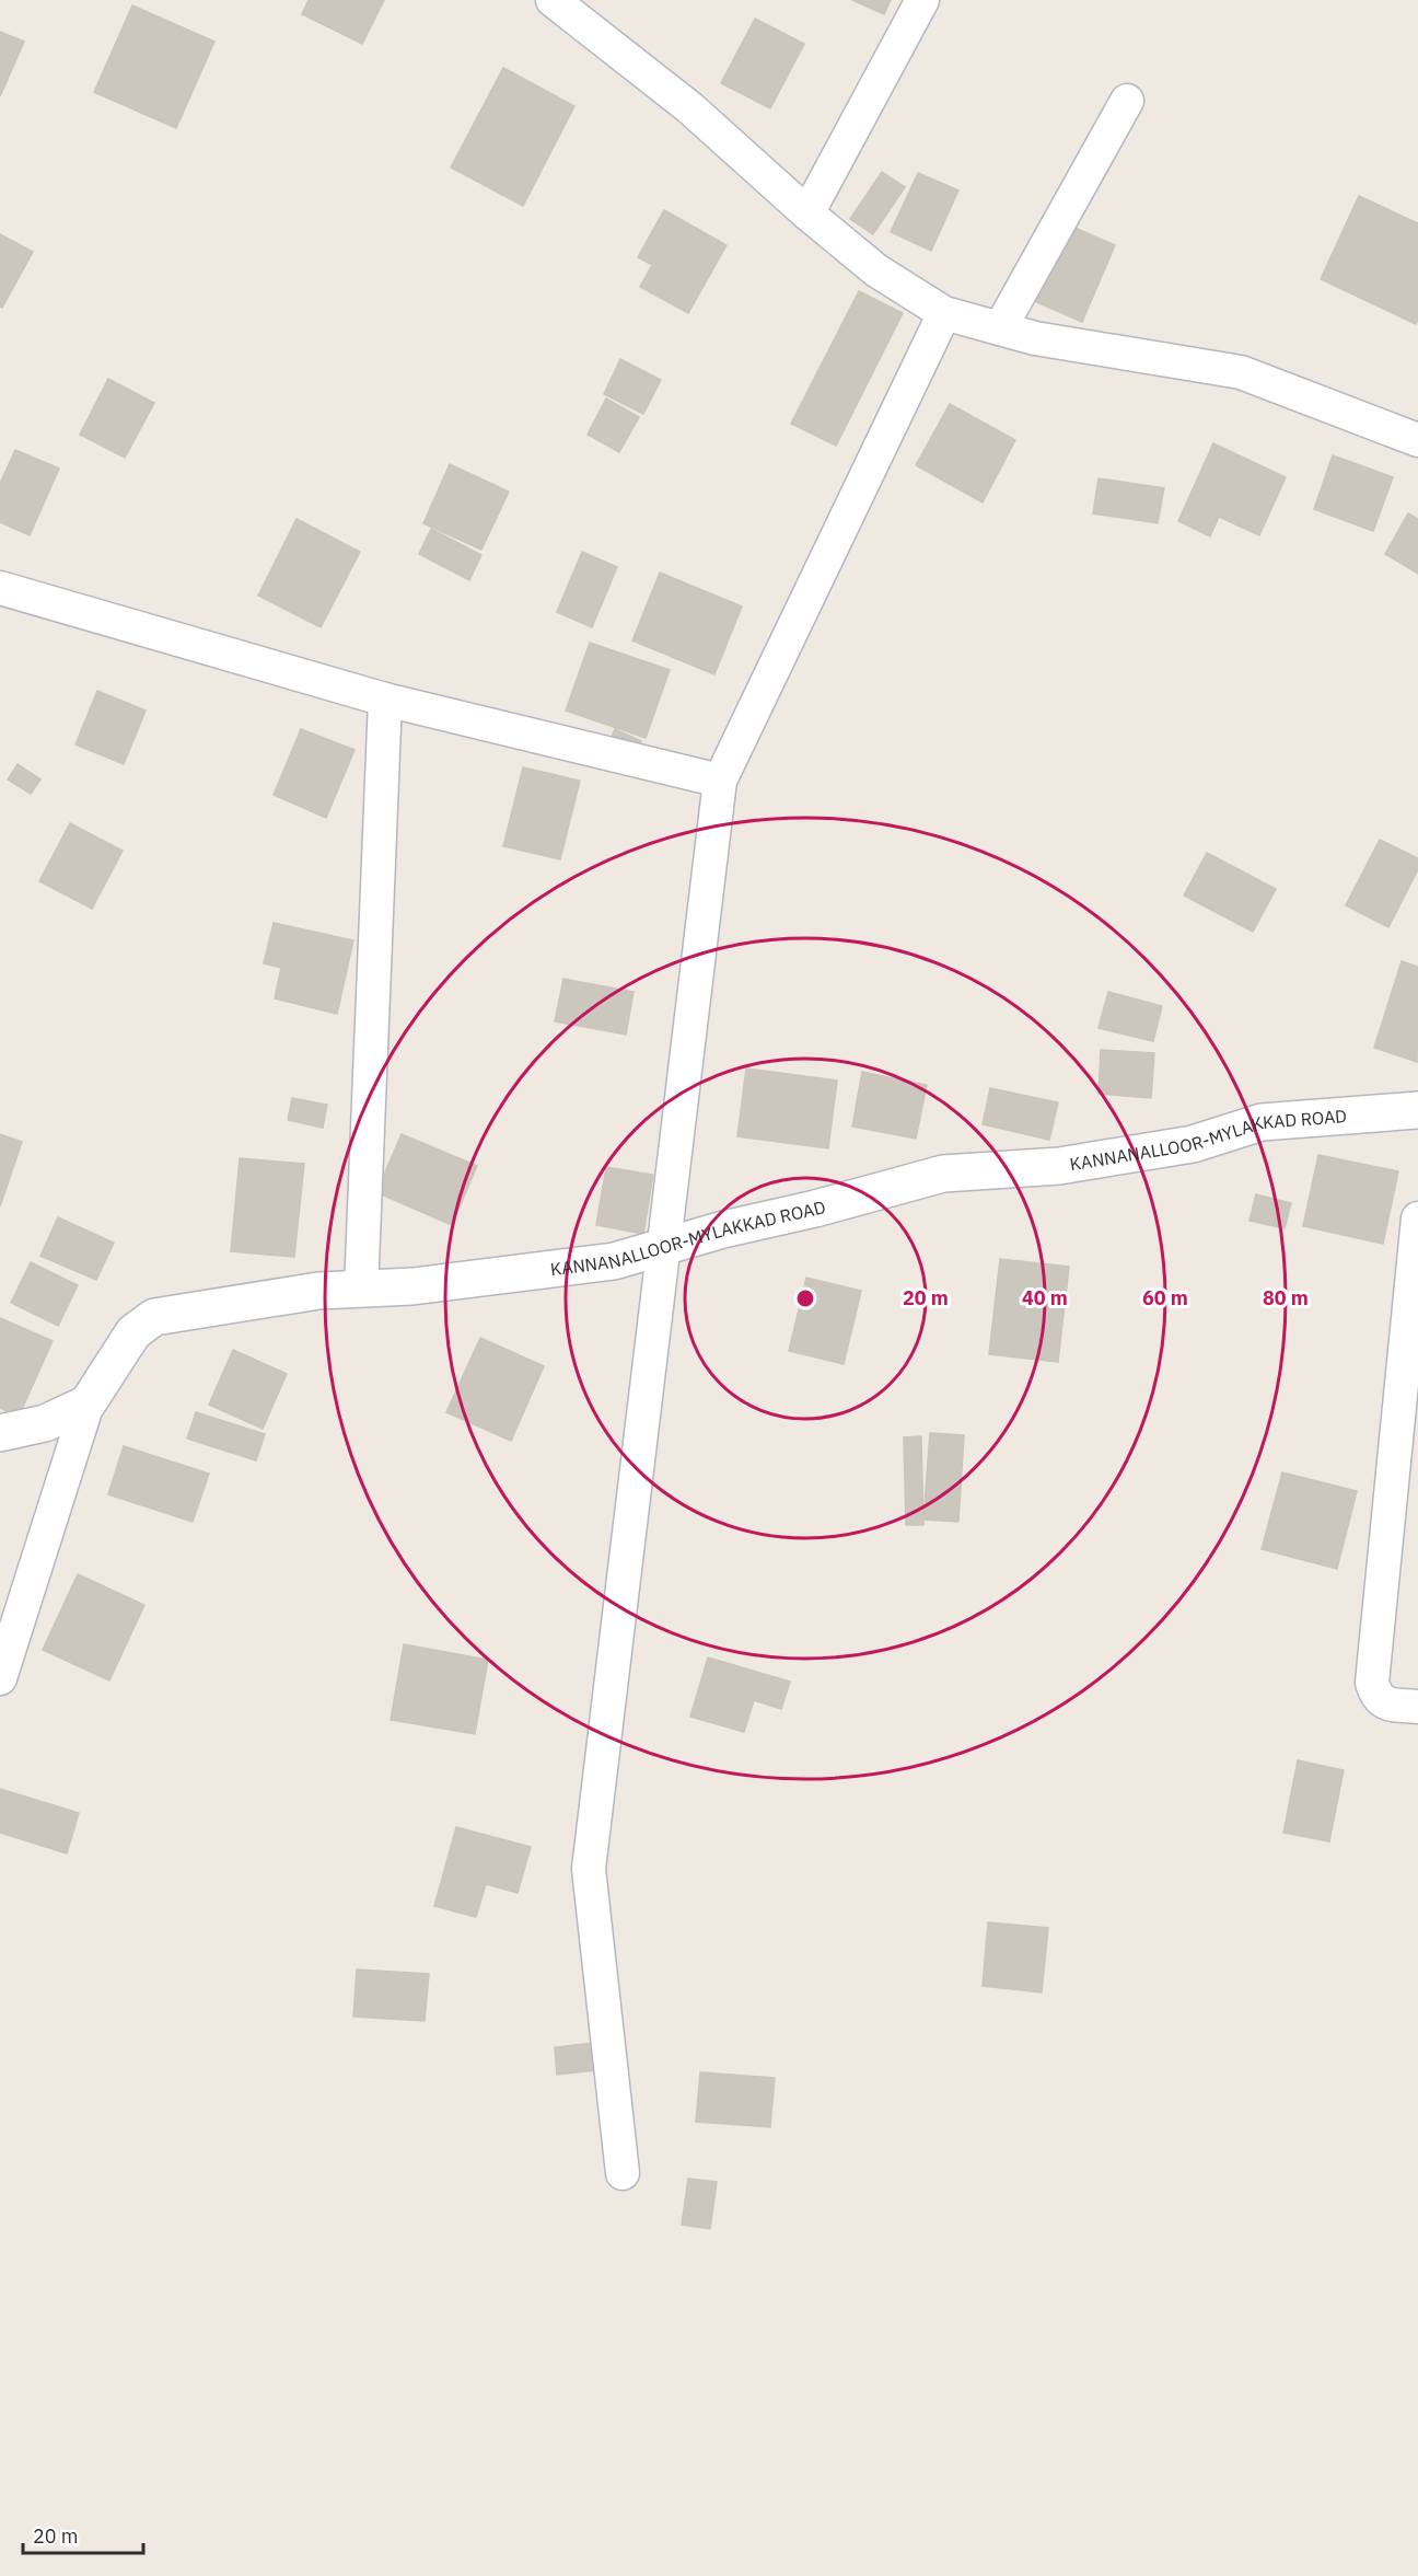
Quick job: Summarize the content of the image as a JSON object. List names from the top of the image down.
{
  "streets": {
    "main road": ["KANNANALLOOR-MYLAKKAD ROAD"]
  },
  "scale_bar": "20 m",
  "rings": [
    "20 m",
    "40 m",
    "60 m",
    "80 m"
  ]
}
